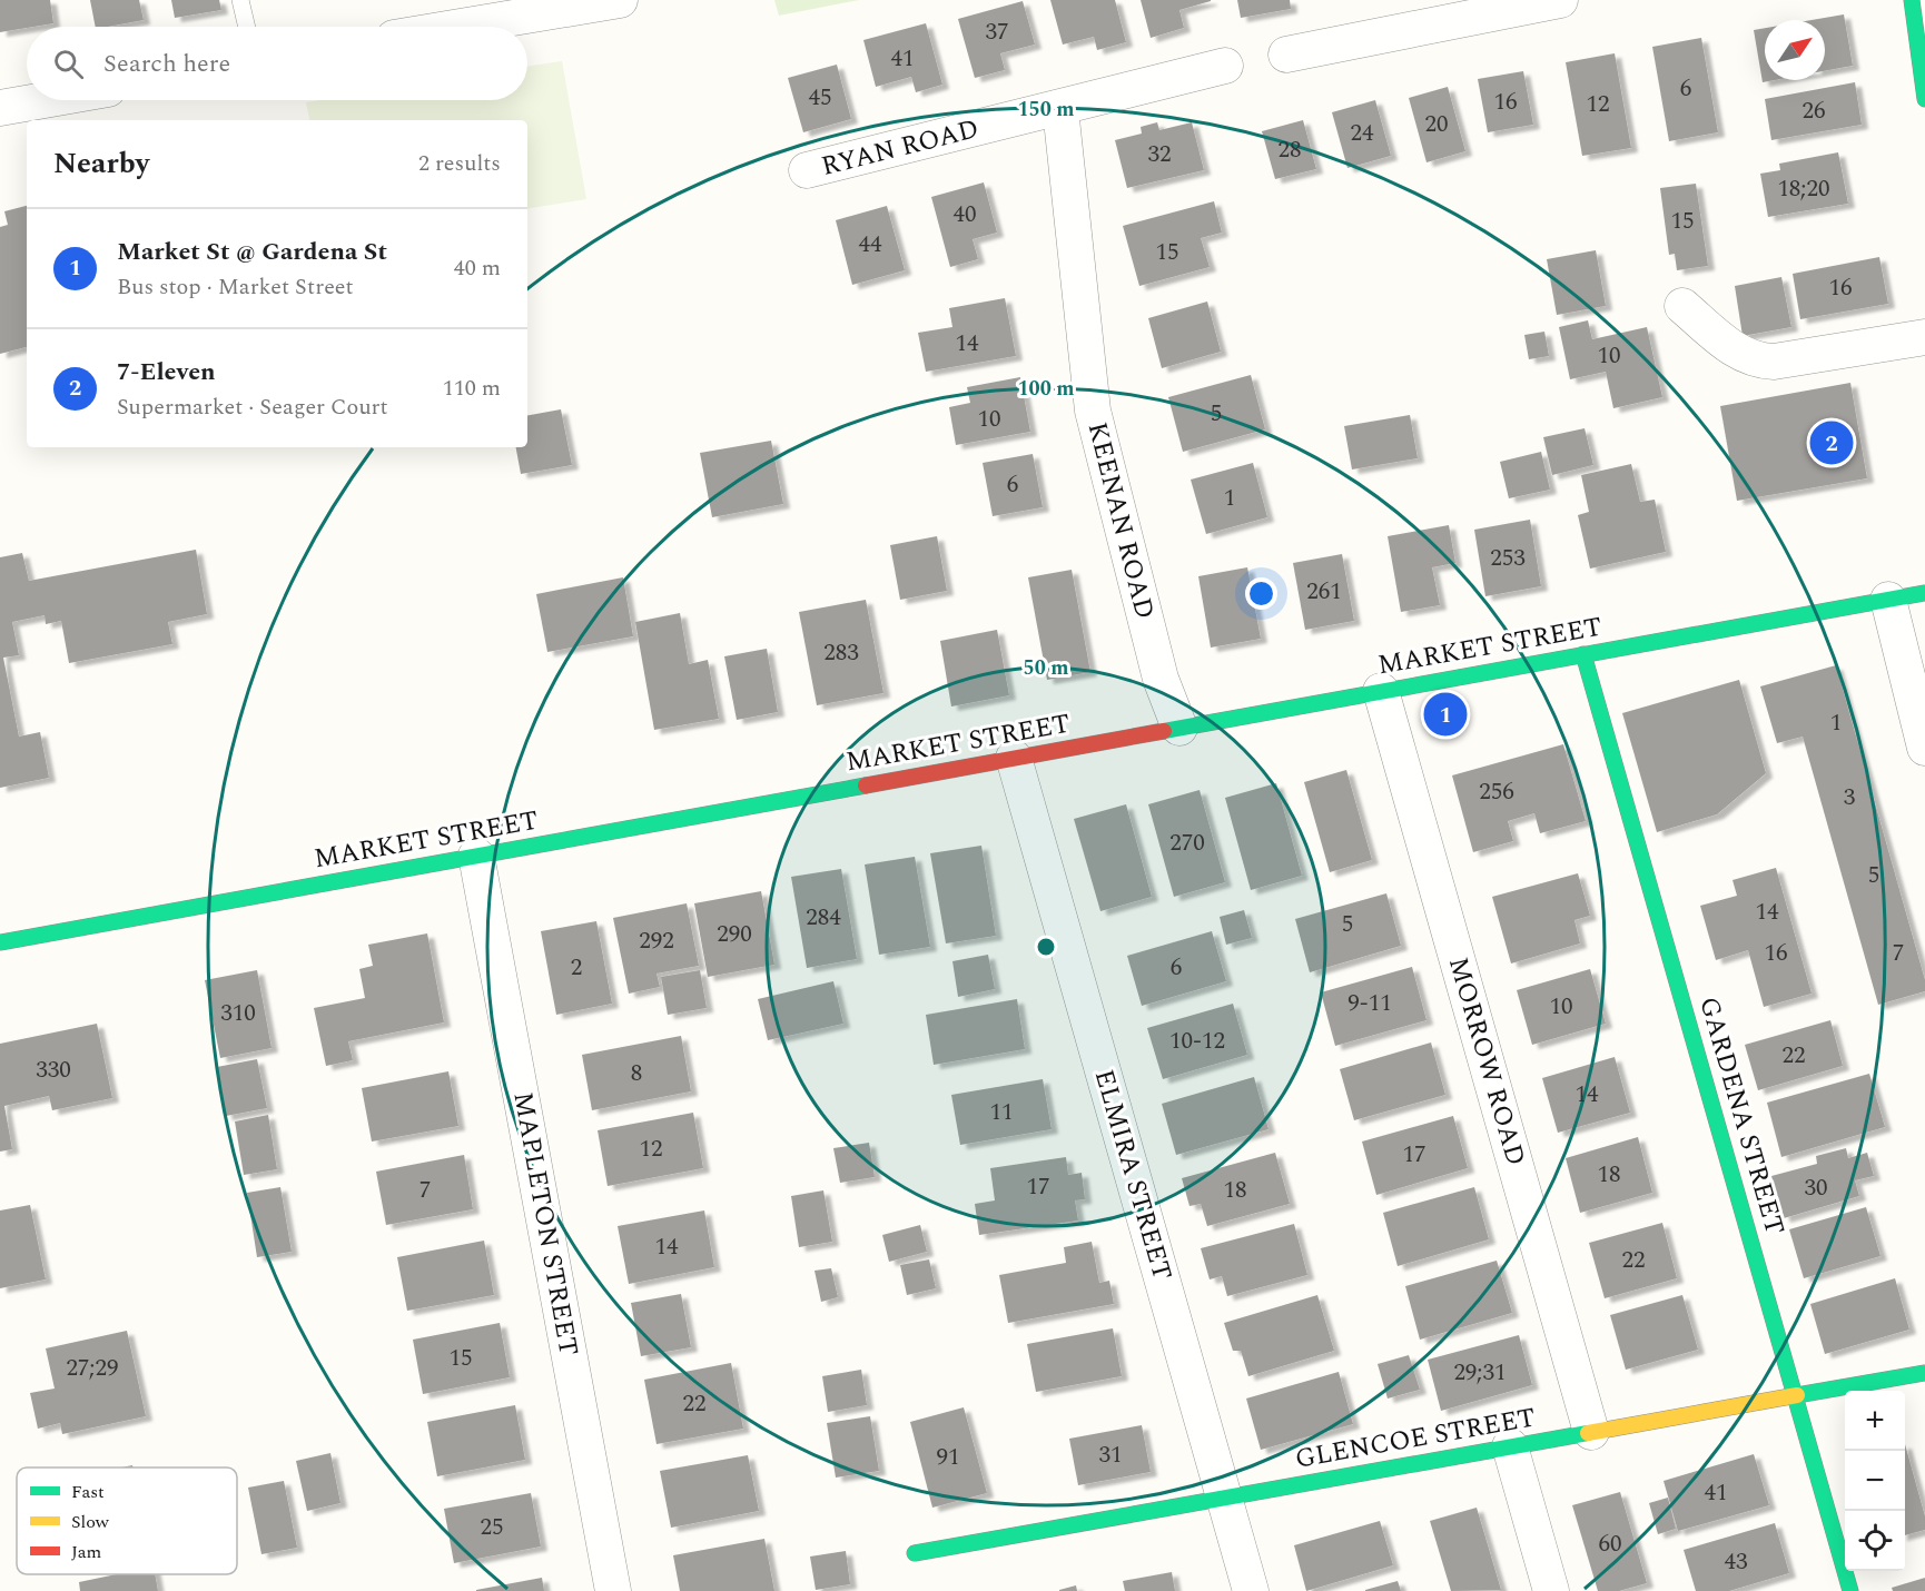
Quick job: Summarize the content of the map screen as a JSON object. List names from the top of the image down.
{
  "streets": {
    "street": [
      "RYAN ROAD",
      "KEENAN ROAD",
      "MARKET STREET",
      "MORROW ROAD",
      "GARDENA STREET",
      "ELMIRA STREET",
      "MAPLETON STREET",
      "GLENCOE STREET"
    ]
  },
  "crossings": [
    ["RYAN ROAD", "KEENAN ROAD"],
    ["KEENAN ROAD", "MARKET STREET"],
    ["MARKET STREET", "MORROW ROAD"],
    ["MARKET STREET", "GARDENA STREET"],
    ["MARKET STREET", "ELMIRA STREET"],
    ["MARKET STREET", "MAPLETON STREET"],
    ["MORROW ROAD", "GLENCOE STREET"],
    ["GARDENA STREET", "GLENCOE STREET"],
    ["ELMIRA STREET", "GLENCOE STREET"]
  ],
  "house_numbers": [
    "37",
    "41",
    "6",
    "45",
    "16",
    "12",
    "26",
    "20",
    "24",
    "28",
    "32",
    "18;20",
    "40",
    "15",
    "44",
    "15",
    "16",
    "14",
    "10",
    "5",
    "10",
    "6",
    "1",
    "253",
    "261",
    "283",
    "1",
    "256",
    "3",
    "270",
    "5",
    "14",
    "284",
    "5",
    "290",
    "292",
    "16",
    "7",
    "2",
    "6",
    "9-11",
    "10",
    "310",
    "10-12",
    "22",
    "330",
    "8",
    "14",
    "11",
    "12",
    "17",
    "18",
    "17",
    "30",
    "7",
    "18",
    "14",
    "22",
    "15",
    "27;29",
    "29;31",
    "22",
    "31",
    "91",
    "41",
    "25",
    "60",
    "43"
  ],
  "legend": ["Fast", "Slow", "Jam"],
  "north": "top right",
  "page": {
    "search": "Search here",
    "heading": ["Nearby", "2 results"],
    "list": [
      {
        "mark": "1",
        "name": "Market St @ Gardena St",
        "note": "Bus stop · Market Street",
        "value": "40 m"
      },
      {
        "mark": "2",
        "name": "7-Eleven",
        "note": "Supermarket · Seager Court",
        "value": "110 m"
      }
    ],
    "pins": ["2", "1"],
    "map_buttons": ["+", "−"]
  },
  "rings": ["150 m", "100 m", "50 m"]
}
